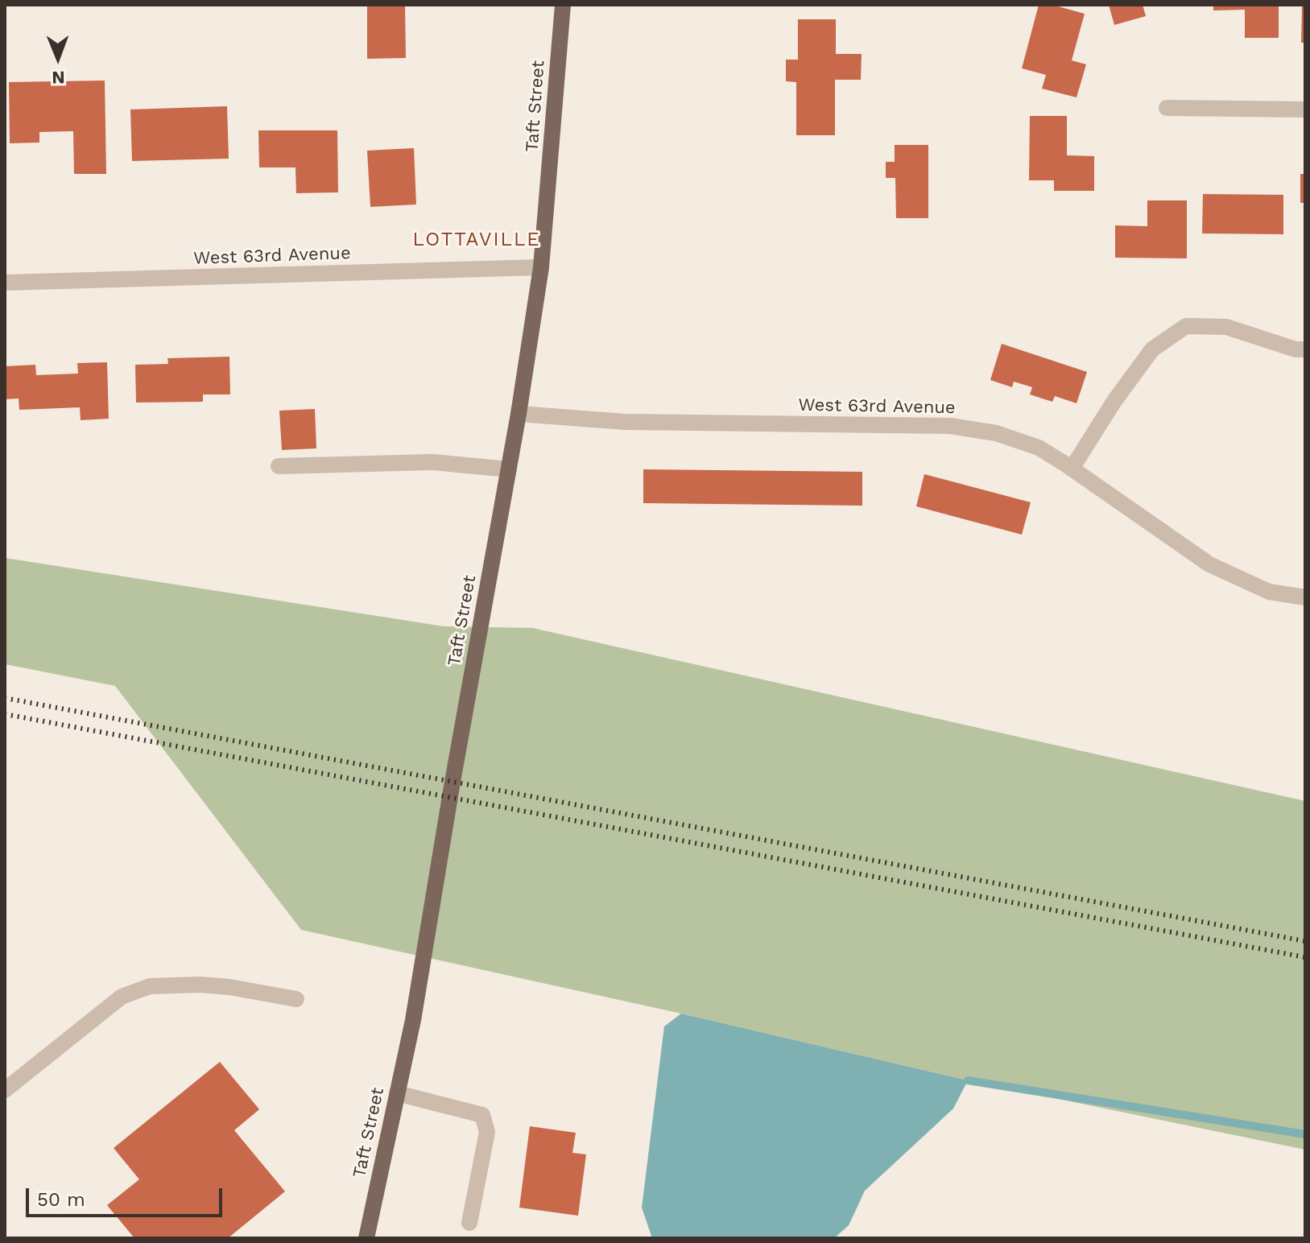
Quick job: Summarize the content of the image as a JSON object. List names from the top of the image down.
{
  "streets": {
    "main road": ["Taft Street"],
    "street": ["West 63rd Avenue"]
  },
  "crossings": [
    ["Taft Street", "West 63rd Avenue"]
  ],
  "districts": ["LOTTAVILLE"],
  "scale_bar": "50 m",
  "north": "bottom"
}
